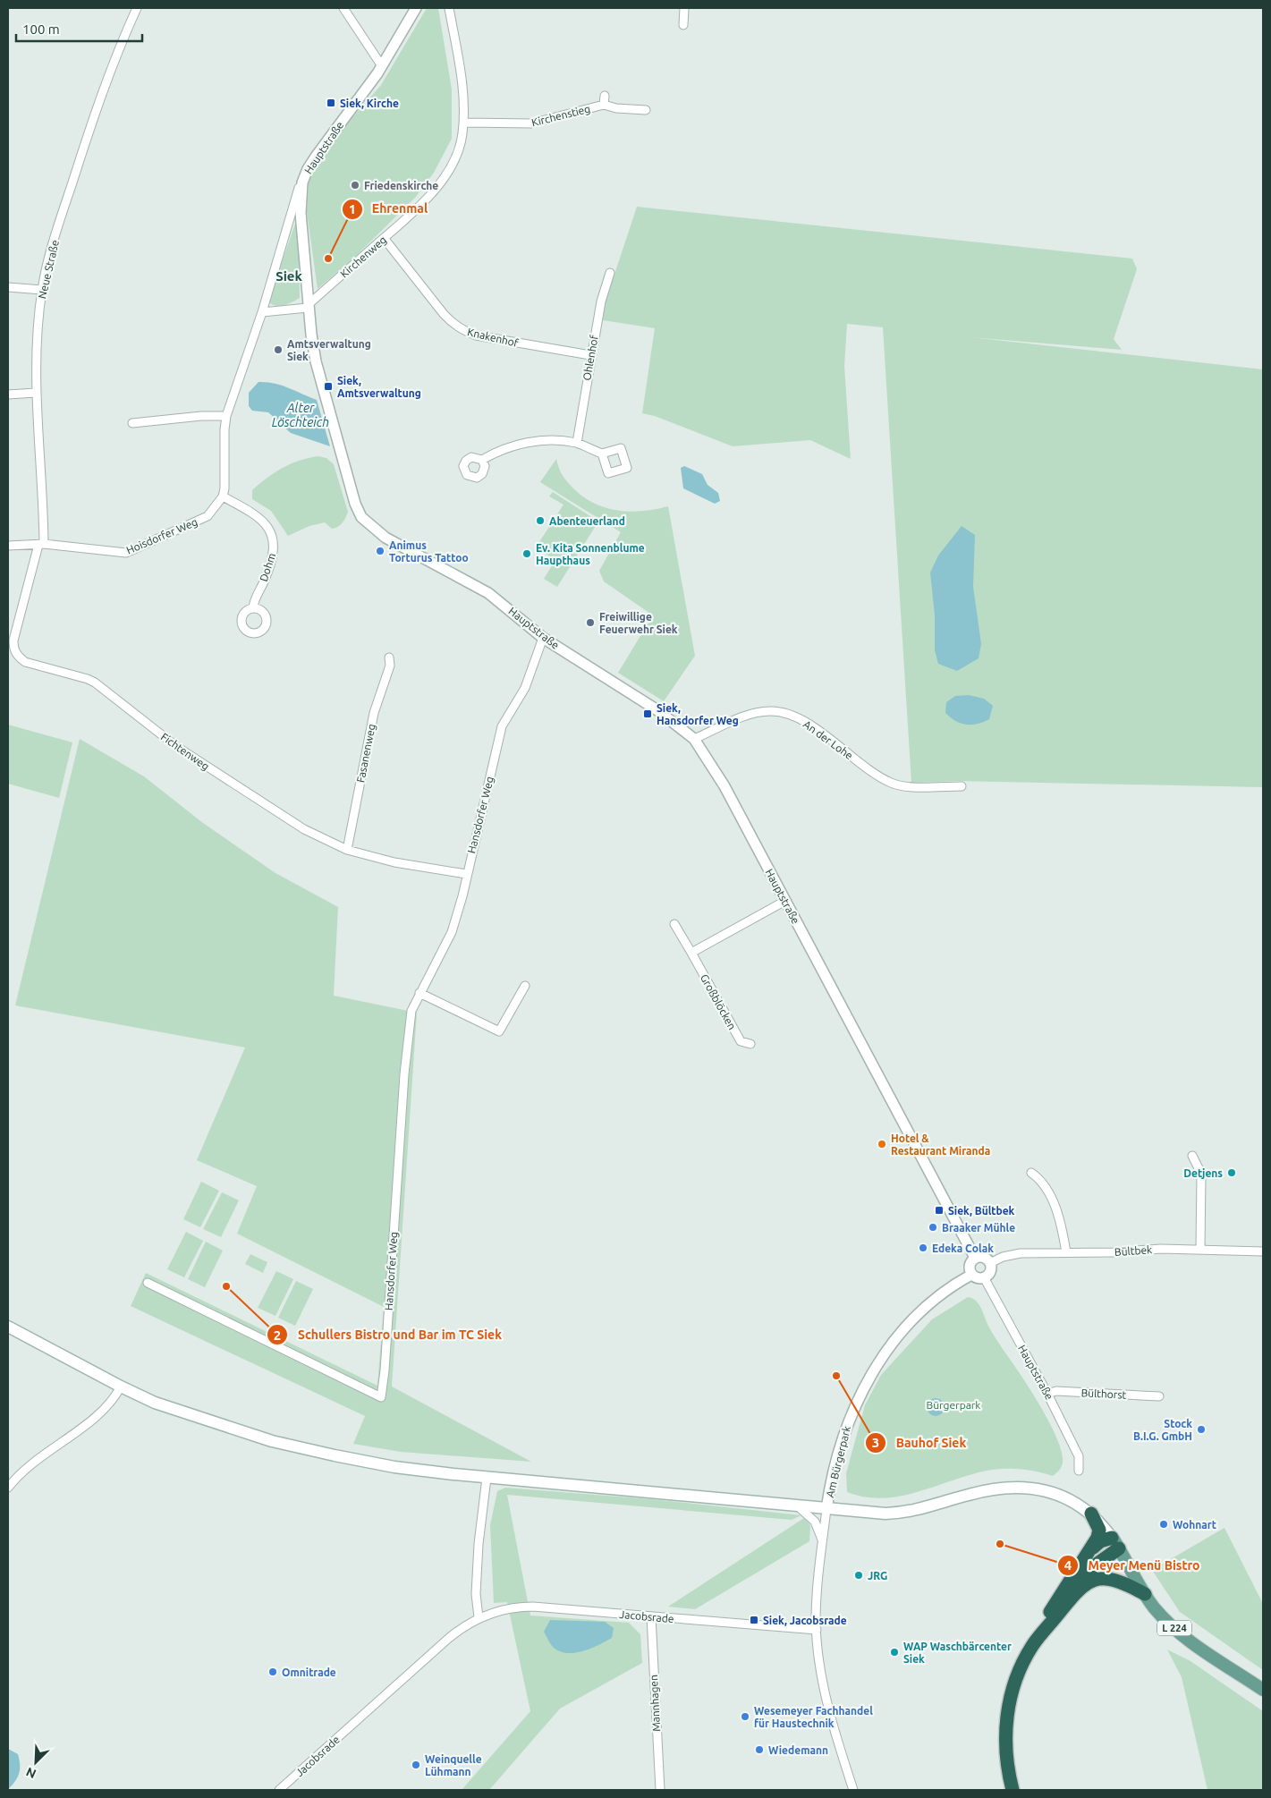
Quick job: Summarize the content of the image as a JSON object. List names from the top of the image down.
{
  "streets": {
    "main road": ["L 224"],
    "street": [
      "Kirchenstieg",
      "Hauptstraße",
      "Kirchenweg",
      "Neue Straße",
      "Knakenhof",
      "Ohlenhof",
      "Hoisdorfer Weg",
      "Dohm",
      "An der Lohe",
      "Fichtenweg",
      "Fasanenweg",
      "Hansdorfer Weg",
      "Großblöcken",
      "Bültbek",
      "Bülthorst",
      "Am Bürgerpark",
      "Jacobsrade",
      "Mannhagen"
    ]
  },
  "crossings": [
    ["Kirchenstieg", "Kirchenweg"],
    ["Hauptstraße", "Kirchenweg"],
    ["Hauptstraße", "An der Lohe"],
    ["Hauptstraße", "Hansdorfer Weg"],
    ["Hauptstraße", "Bültbek"],
    ["Hauptstraße", "Bülthorst"],
    ["Hauptstraße", "Am Bürgerpark"],
    ["Kirchenweg", "Knakenhof"],
    ["Neue Straße", "Hoisdorfer Weg"],
    ["Neue Straße", "Fichtenweg"],
    ["Knakenhof", "Ohlenhof"],
    ["Hoisdorfer Weg", "Dohm"],
    ["Hoisdorfer Weg", "Fichtenweg"],
    ["Fichtenweg", "Fasanenweg"],
    ["Fichtenweg", "Hansdorfer Weg"],
    ["Bültbek", "Am Bürgerpark"],
    ["Am Bürgerpark", "L 224"],
    ["Jacobsrade", "Mannhagen"]
  ],
  "districts": ["Siek"],
  "water": ["Alter Löschteich"],
  "parks": ["Bürgerpark"],
  "places": {
    "transit": [
      "Siek, Kirche",
      "Siek, Amtsverwaltung",
      "Siek, Hansdorfer Weg",
      "Siek, Bültbek",
      "Siek, Jacobsrade"
    ],
    "other": [
      "Friedenskirche",
      "Ehrenmal",
      "Amtsverwaltung Siek",
      "Abenteuerland",
      "Animus Torturus Tattoo",
      "Ev. Kita Sonnenblume Haupthaus",
      "Freiwillige Feuerwehr Siek",
      "Hotel & Restaurant Miranda",
      "Detjens",
      "Braaker Mühle",
      "Edeka Colak",
      "Schullers Bistro und Bar im TC Siek",
      "Bauhof Siek",
      "Stock B.I.G. GmbH",
      "Wohnart",
      "Meyer Menü Bistro",
      "JRG",
      "WAP Waschbärcenter Siek",
      "Omnitrade",
      "Wesemeyer Fachhandel für Haustechnik",
      "Wiedemann",
      "Weinquelle Lühmann"
    ]
  },
  "scale_bar": "100 m",
  "north": "bottom left"
}
